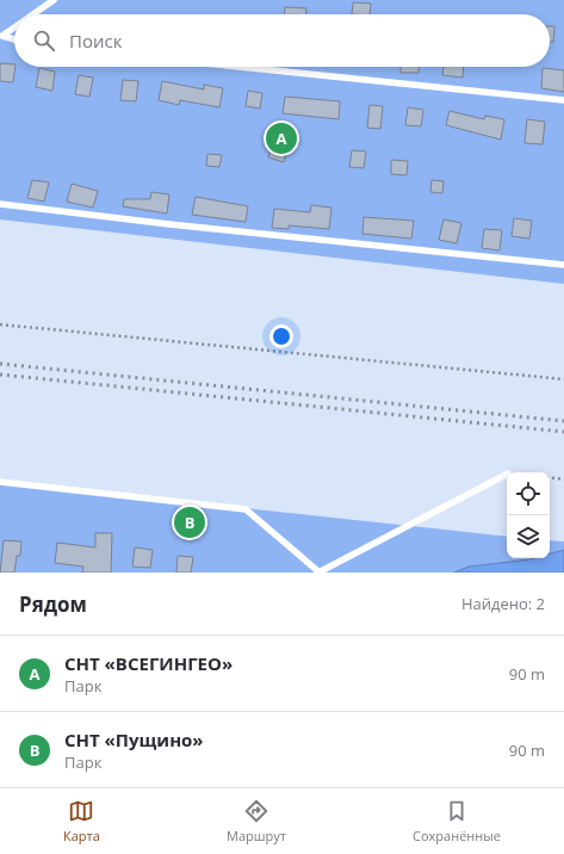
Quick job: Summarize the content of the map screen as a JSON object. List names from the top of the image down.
{
  "page": {
    "search": "Поиск",
    "pins": ["A", "B"],
    "heading": ["Рядом", "Найдено: 2"],
    "list": [
      {
        "mark": "A",
        "name": "СНТ «ВСЕГИНГЕО»",
        "note": "Парк",
        "value": "90 m"
      },
      {
        "mark": "B",
        "name": "СНТ «Пущино»",
        "note": "Парк",
        "value": "90 m"
      }
    ],
    "nav": ["Карта", "Маршрут", "Сохранённые"]
  }
}
